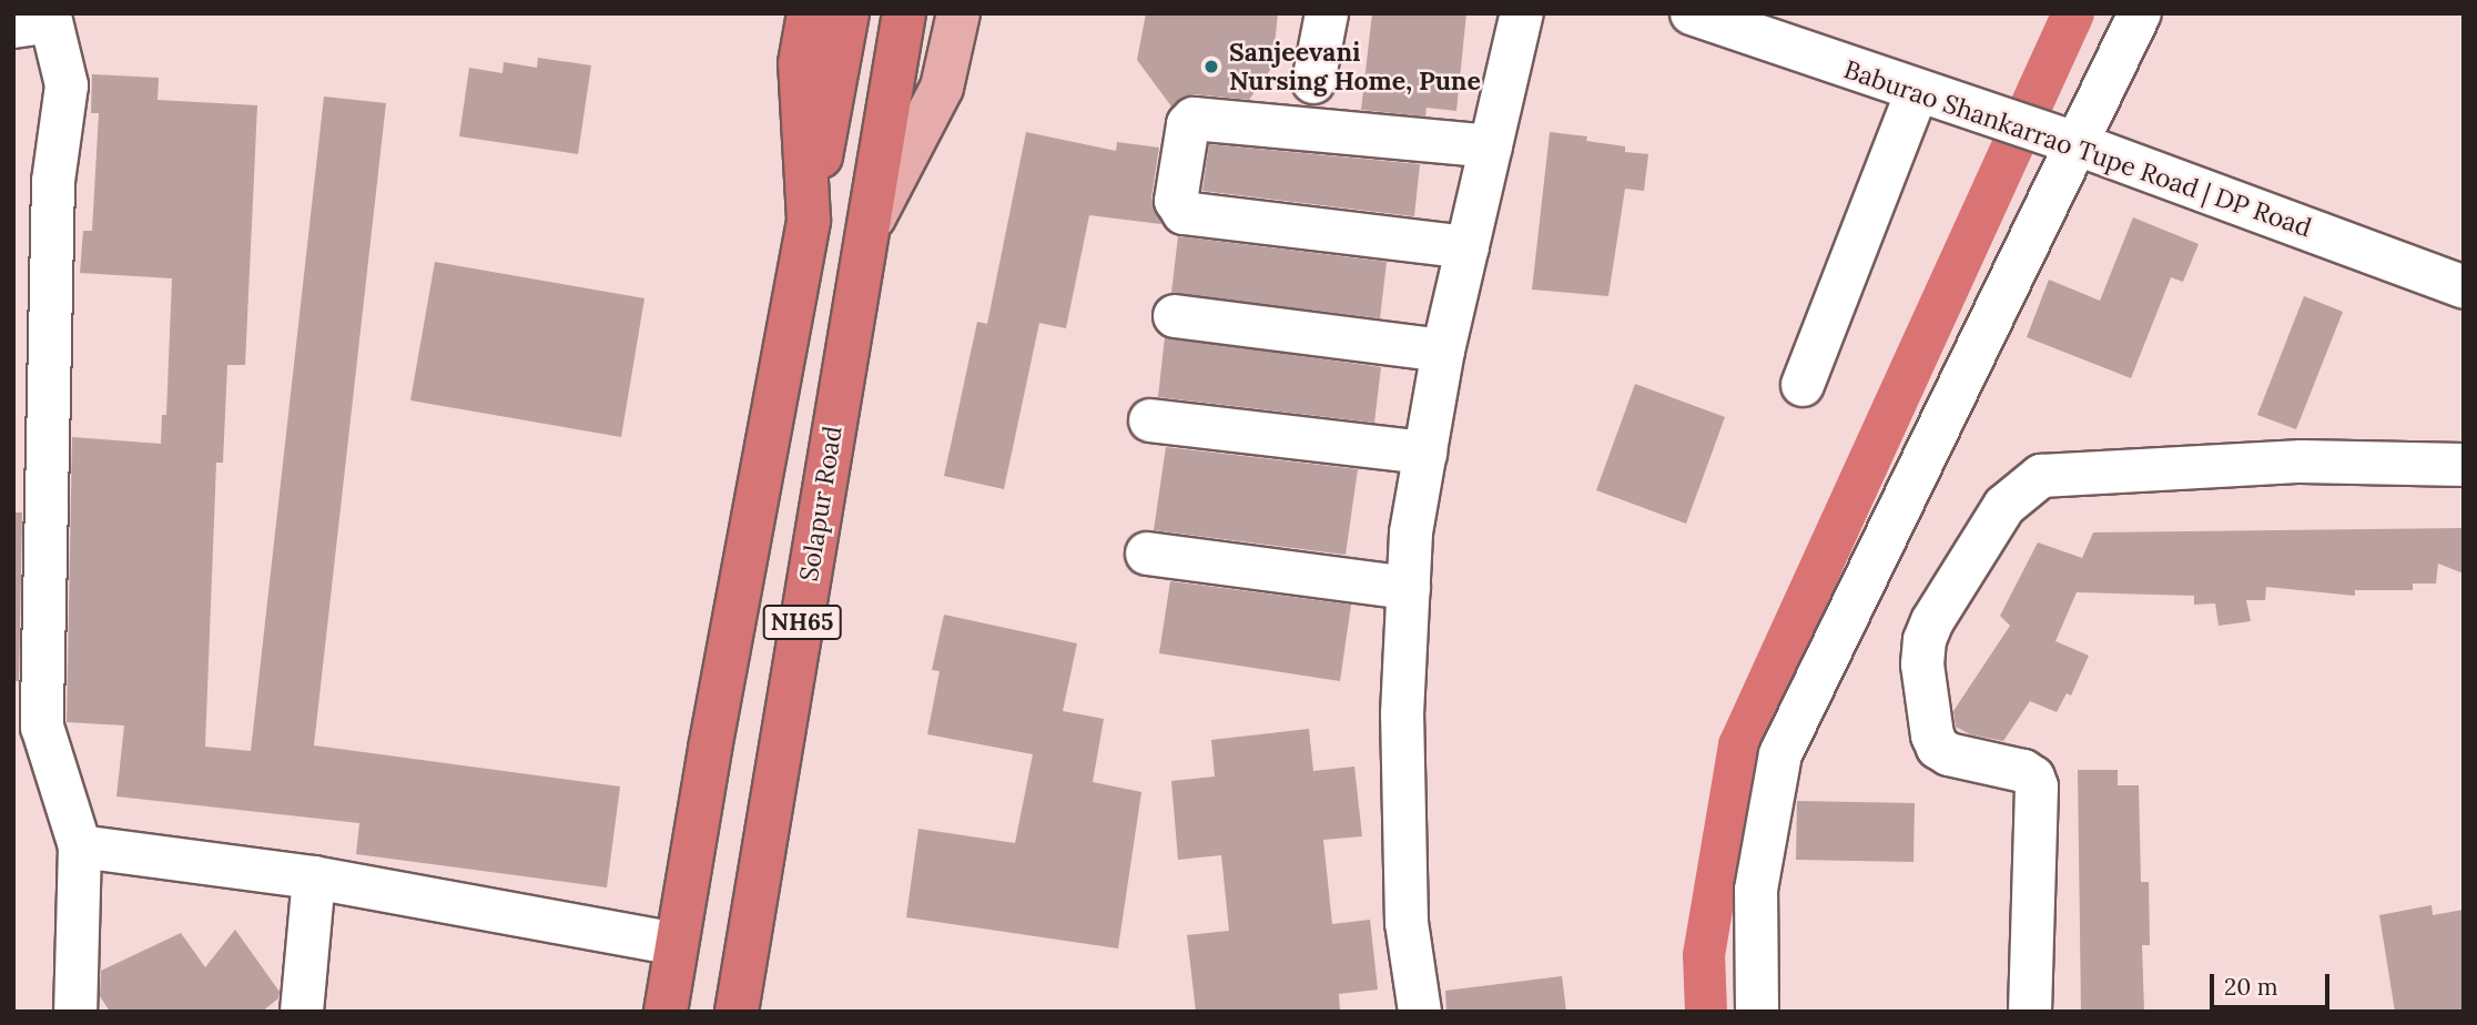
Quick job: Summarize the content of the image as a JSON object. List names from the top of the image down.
{
  "streets": {
    "highway": ["Solapur Road", "NH65"],
    "street": ["Baburao Shankarrao Tupe Road | DP Road"]
  },
  "crossings": [
    ["Solapur Road", "NH65"]
  ],
  "places": ["Sanjeevani Nursing Home, Pune"],
  "scale_bar": "20 m"
}
